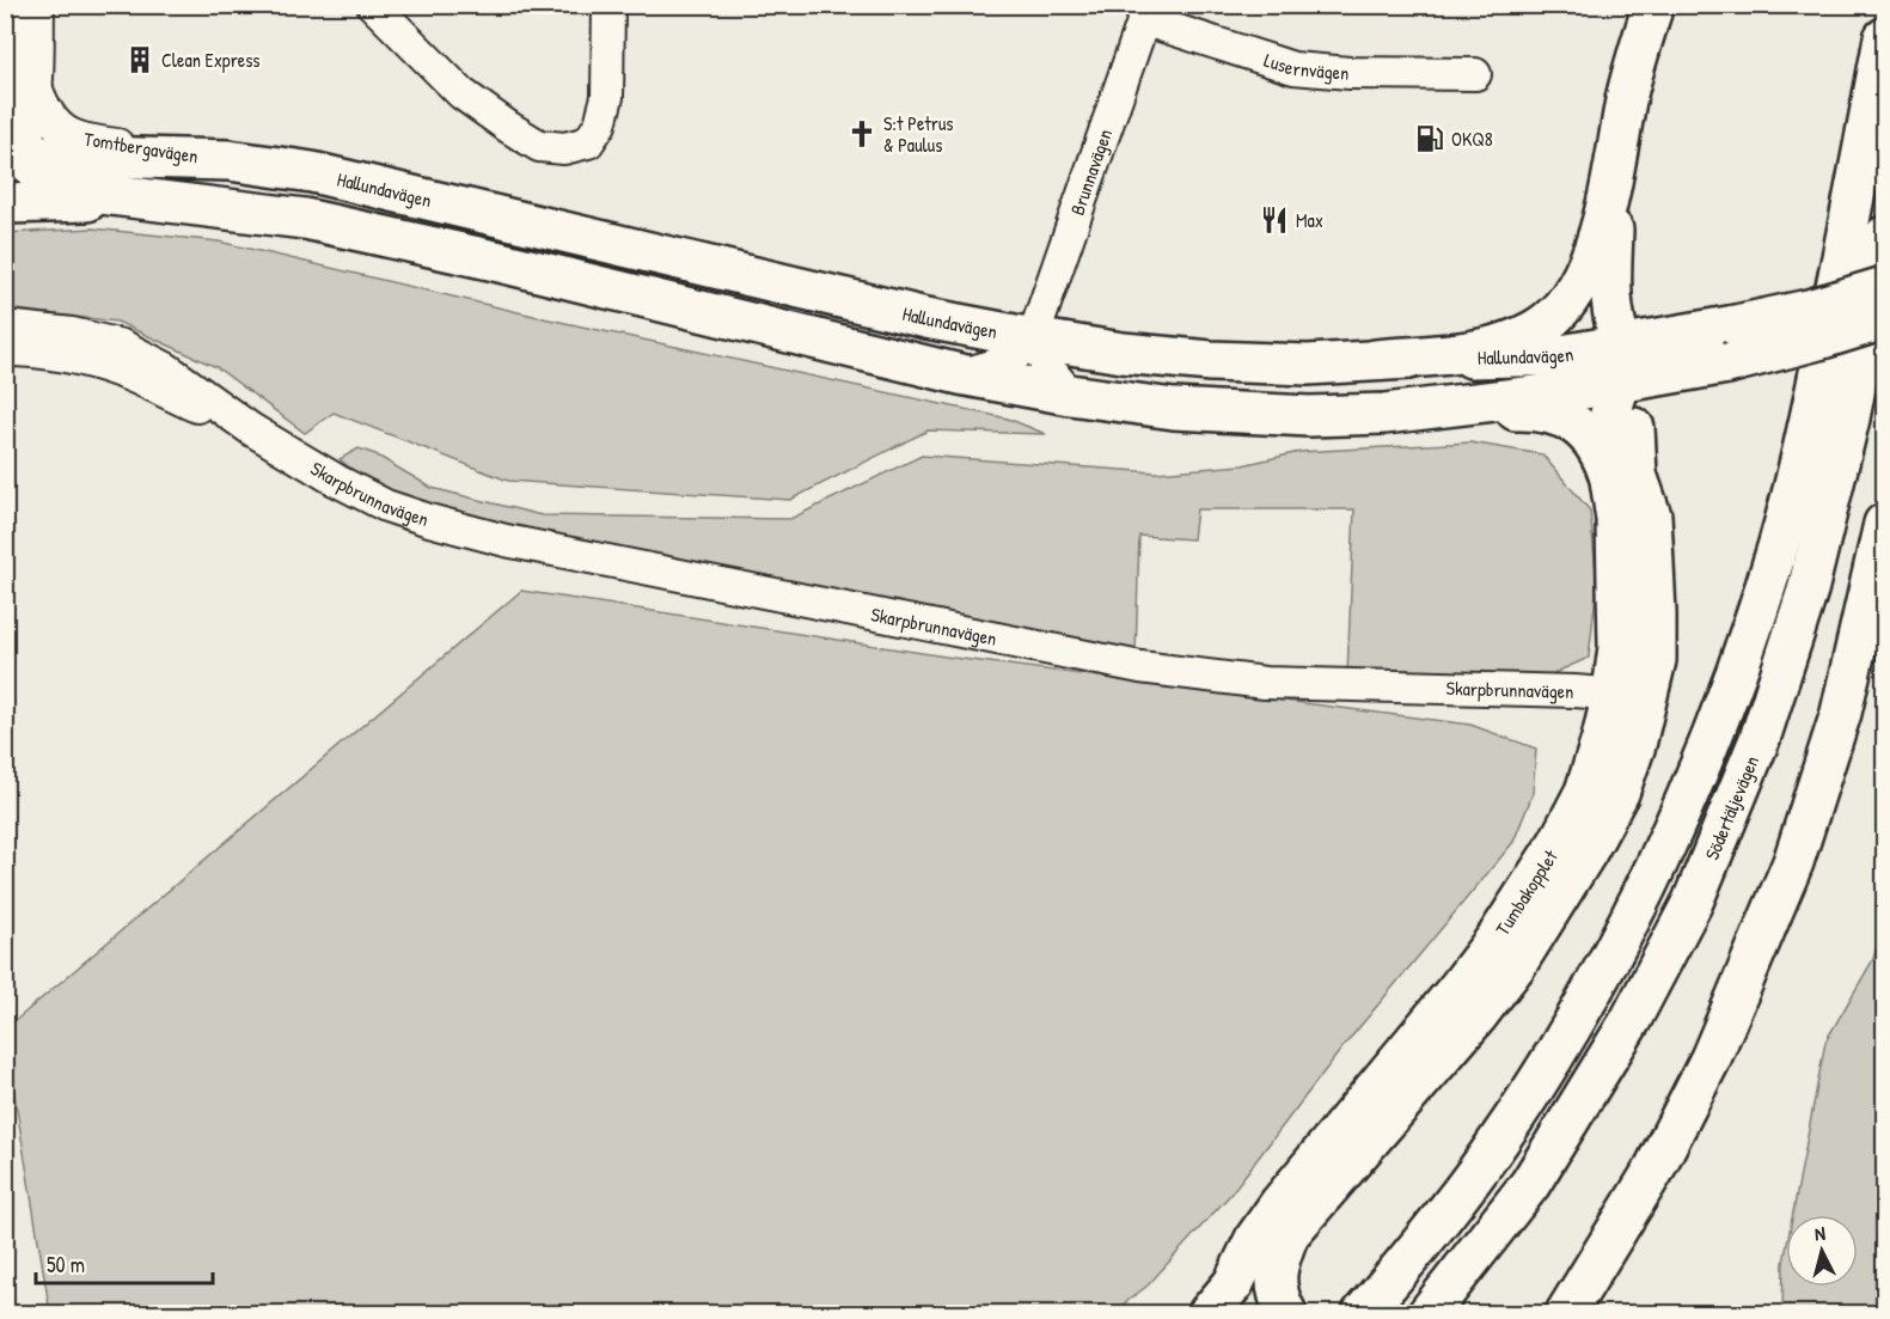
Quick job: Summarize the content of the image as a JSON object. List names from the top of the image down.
{
  "streets": {
    "main road": ["Hallundavägen", "Södertäljevägen", "Tumbakopplet"],
    "street": [
      "Lusernvägen",
      "Tomtbergavägen",
      "Brunnavägen",
      "Skarpbrunnavägen"
    ]
  },
  "crossings": [
    ["Lusernvägen", "Brunnavägen"],
    ["Tomtbergavägen", "Hallundavägen"],
    ["Brunnavägen", "Hallundavägen"],
    ["Hallundavägen", "Tumbakopplet"],
    ["Skarpbrunnavägen", "Tumbakopplet"]
  ],
  "places": {
    "building": ["Clean Express"],
    "church": ["S:t Petrus & Paulus"],
    "fuel station": ["OKQ8"],
    "restaurant": ["Max"]
  },
  "scale_bar": "50 m",
  "north": "top"
}
